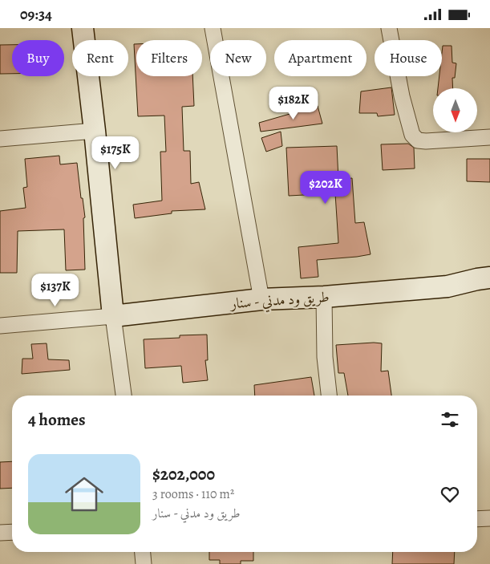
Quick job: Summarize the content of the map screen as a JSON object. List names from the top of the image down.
{
  "streets": {
    "street": ["طريق ود مدني - سنار"]
  },
  "north": "bottom",
  "page": {
    "status": "09:34",
    "chip": [
      "Buy",
      "Rent",
      "Filters",
      "New",
      "Apartment",
      "House"
    ],
    "price": [
      "$182K",
      "$175K",
      "$202K",
      "$137K"
    ],
    "heading": "4 homes",
    "list": [
      {
        "name": "$202,000",
        "note": "3 rooms · 110 m² · طريق ود مدني - سنار"
      }
    ]
  }
}
